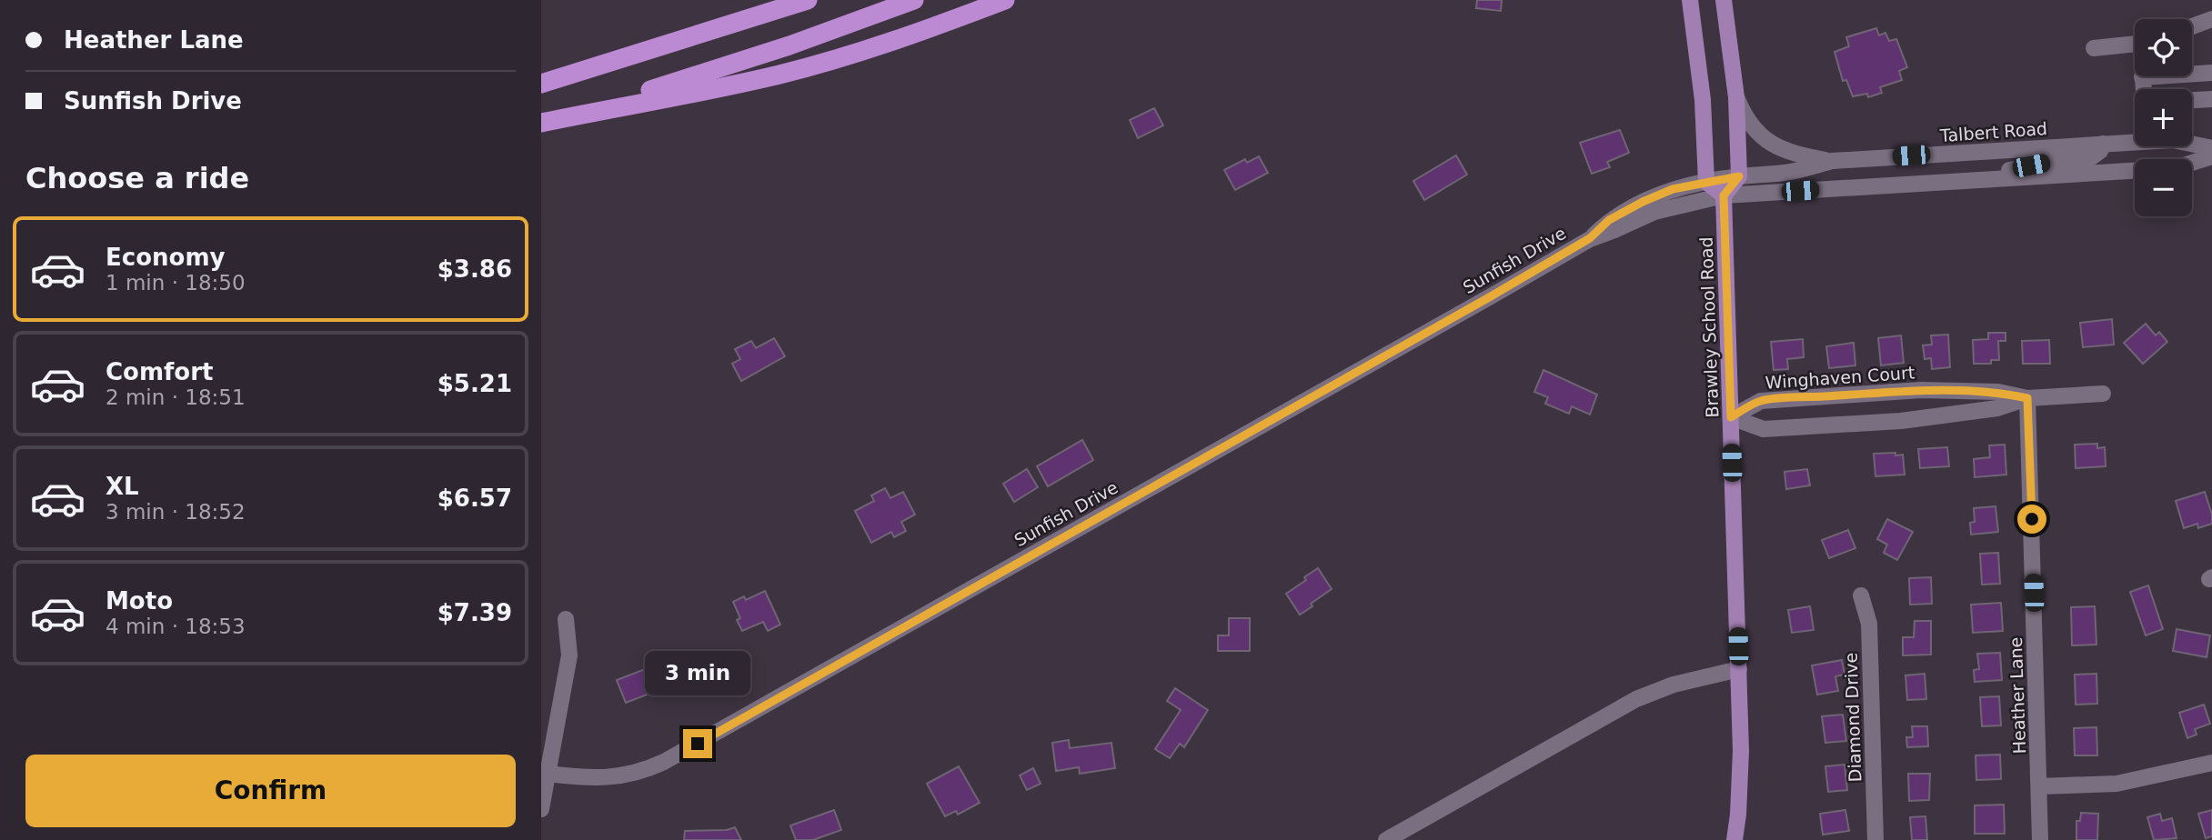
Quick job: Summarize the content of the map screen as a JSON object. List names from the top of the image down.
{
  "streets": {
    "main road": ["Brawley School Road"],
    "street": [
      "Talbert Road",
      "Sunfish Drive",
      "Winghaven Court",
      "Heather Lane",
      "Diamond Drive"
    ]
  },
  "crossings": [
    ["Talbert Road", "Sunfish Drive"],
    ["Sunfish Drive", "Brawley School Road"],
    ["Brawley School Road", "Winghaven Court"],
    ["Winghaven Court", "Heather Lane"]
  ],
  "page": {
    "banner": ["Heather Lane", "Sunfish Drive"],
    "map_buttons": ["+", "−"],
    "heading": "Choose a ride",
    "list": [
      {
        "name": "Economy",
        "note": "1 min · 18:50",
        "value": "$3.86"
      },
      {
        "name": "Comfort",
        "note": "2 min · 18:51",
        "value": "$5.21"
      },
      {
        "name": "XL",
        "note": "3 min · 18:52",
        "value": "$6.57"
      },
      {
        "name": "Moto",
        "note": "4 min · 18:53",
        "value": "$7.39"
      }
    ],
    "bubble": "3 min",
    "buttons": "Confirm"
  }
}
